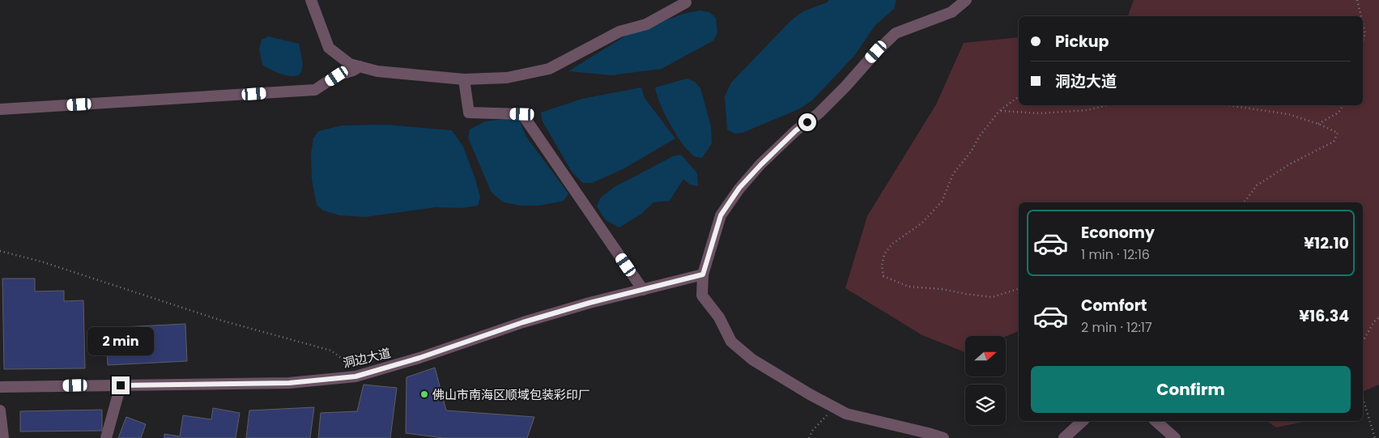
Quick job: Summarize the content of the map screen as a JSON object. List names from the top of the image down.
{
  "streets": {
    "street": ["洞边大道"]
  },
  "places": ["佛山市南海区顺域包装彩印厂"],
  "north": "right",
  "page": {
    "banner": ["Pickup", "洞边大道"],
    "list": [
      {
        "name": "Economy",
        "note": "1 min · 12:16",
        "value": "¥12.10"
      },
      {
        "name": "Comfort",
        "note": "2 min · 12:17",
        "value": "¥16.34"
      }
    ],
    "bubble": "2 min",
    "buttons": "Confirm"
  }
}
